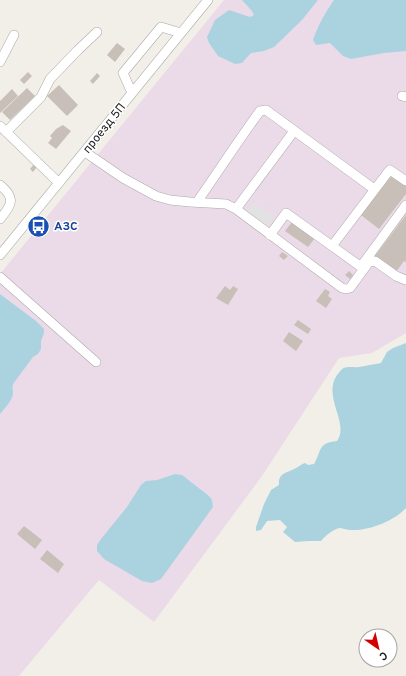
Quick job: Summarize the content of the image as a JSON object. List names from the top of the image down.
{
  "streets": {
    "street": ["проезд 5П"]
  },
  "places": {
    "bus stop": ["АЗС"]
  },
  "north": "bottom right"
}
